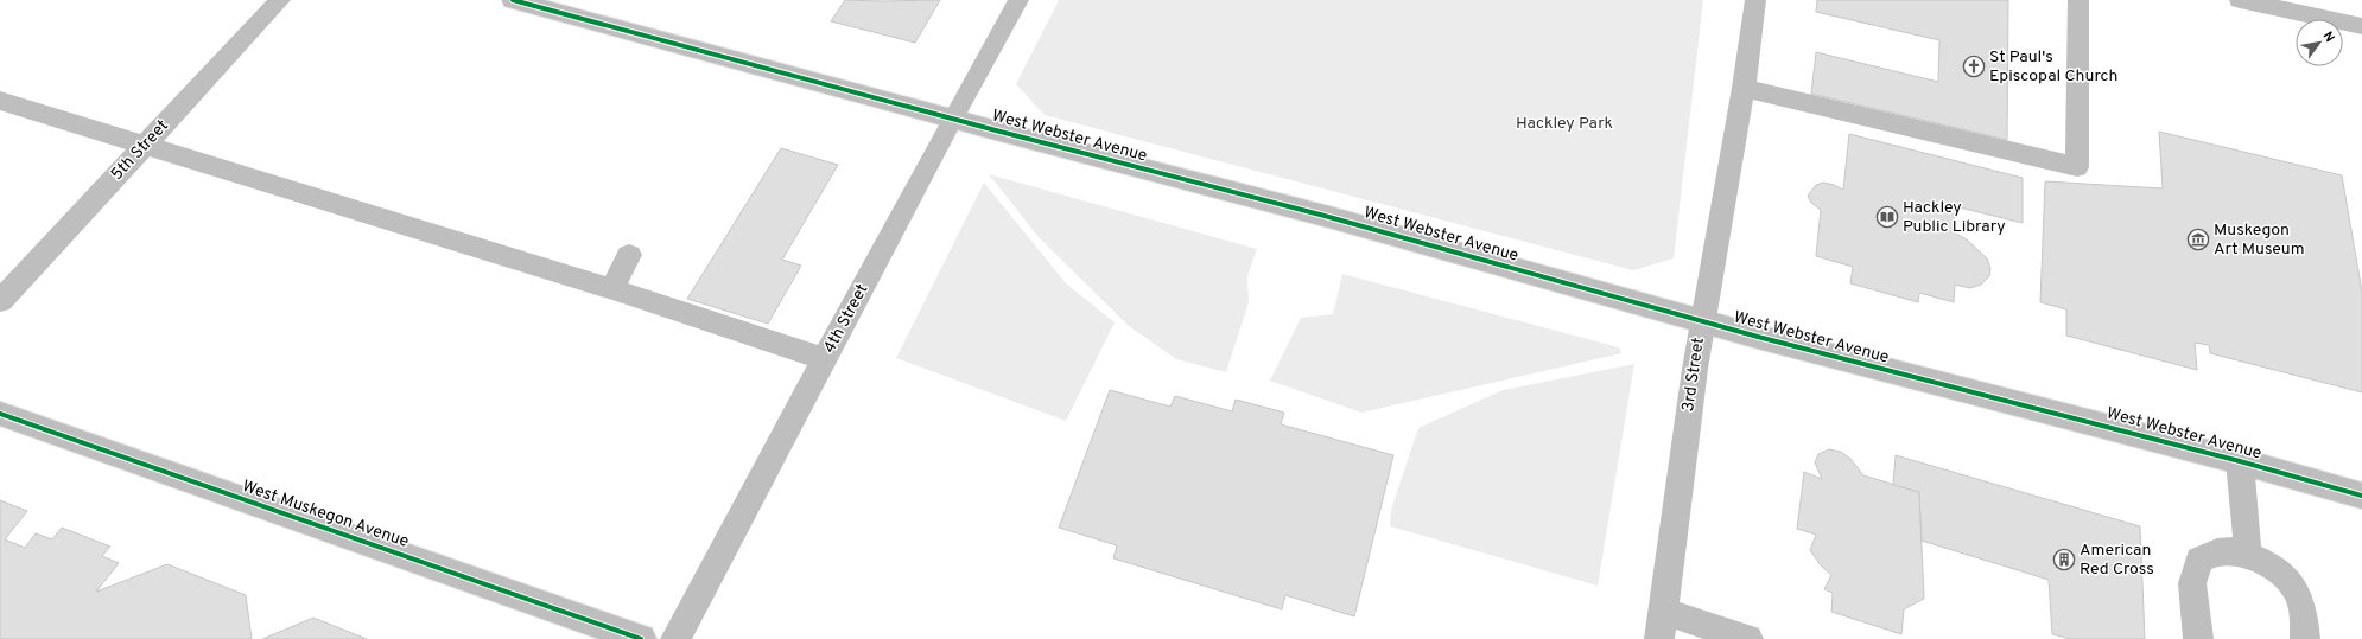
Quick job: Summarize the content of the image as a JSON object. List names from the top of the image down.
{
  "streets": {
    "main road": [
      "West Webster Avenue",
      "5th Street",
      "4th Street",
      "3rd Street",
      "West Muskegon Avenue"
    ]
  },
  "crossings": [
    ["West Webster Avenue", "4th Street"],
    ["West Webster Avenue", "3rd Street"]
  ],
  "parks": ["Hackley Park"],
  "places": {
    "church": ["St Paul's Episcopal Church"],
    "library": ["Hackley Public Library"],
    "museum": ["Muskegon Art Museum"],
    "building": ["American Red Cross"]
  },
  "north": "top right"
}
